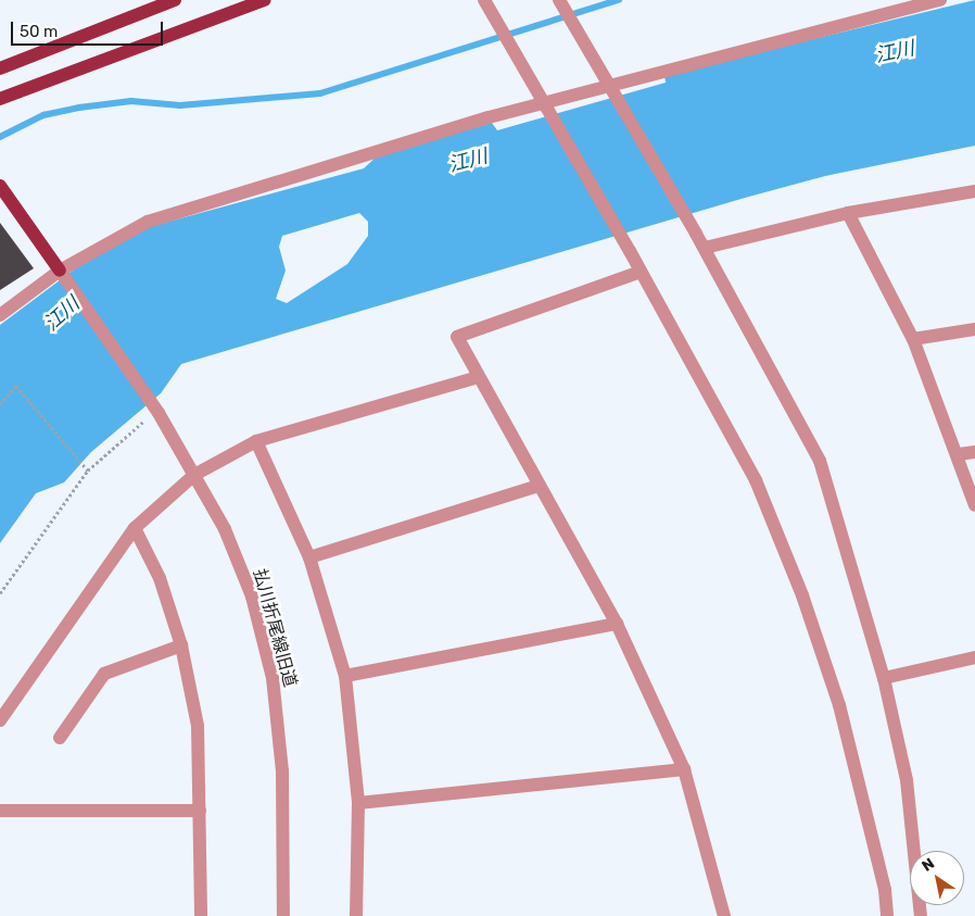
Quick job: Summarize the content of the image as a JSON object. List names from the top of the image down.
{
  "streets": {
    "street": ["払川折尾線旧道"]
  },
  "water": ["江川"],
  "scale_bar": "50 m",
  "north": "top left"
}
